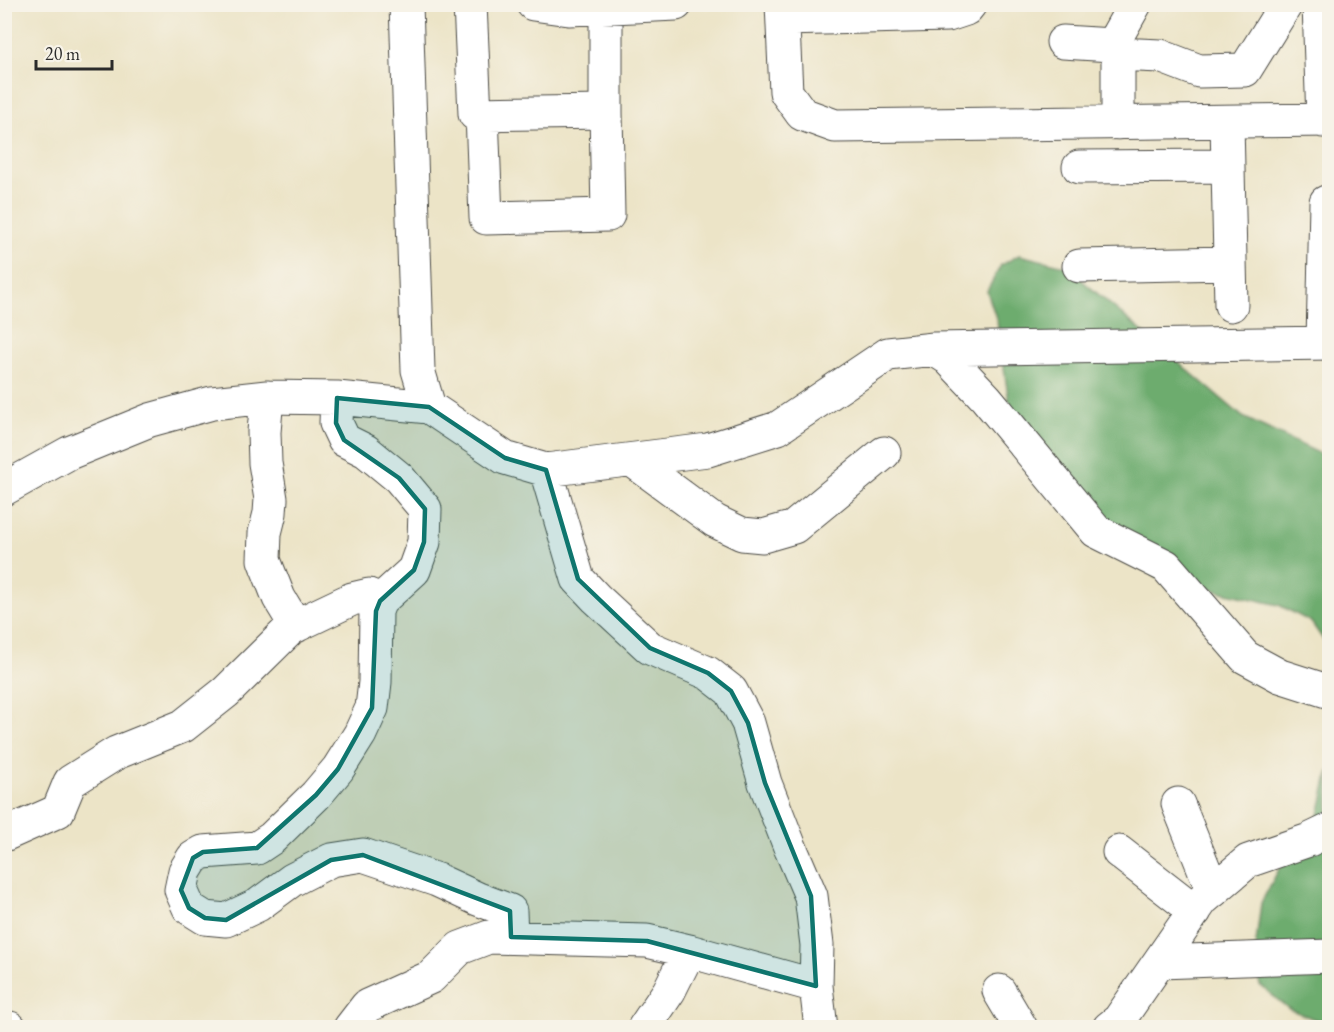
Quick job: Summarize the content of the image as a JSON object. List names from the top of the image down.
{
  "scale_bar": "20 m"
}
